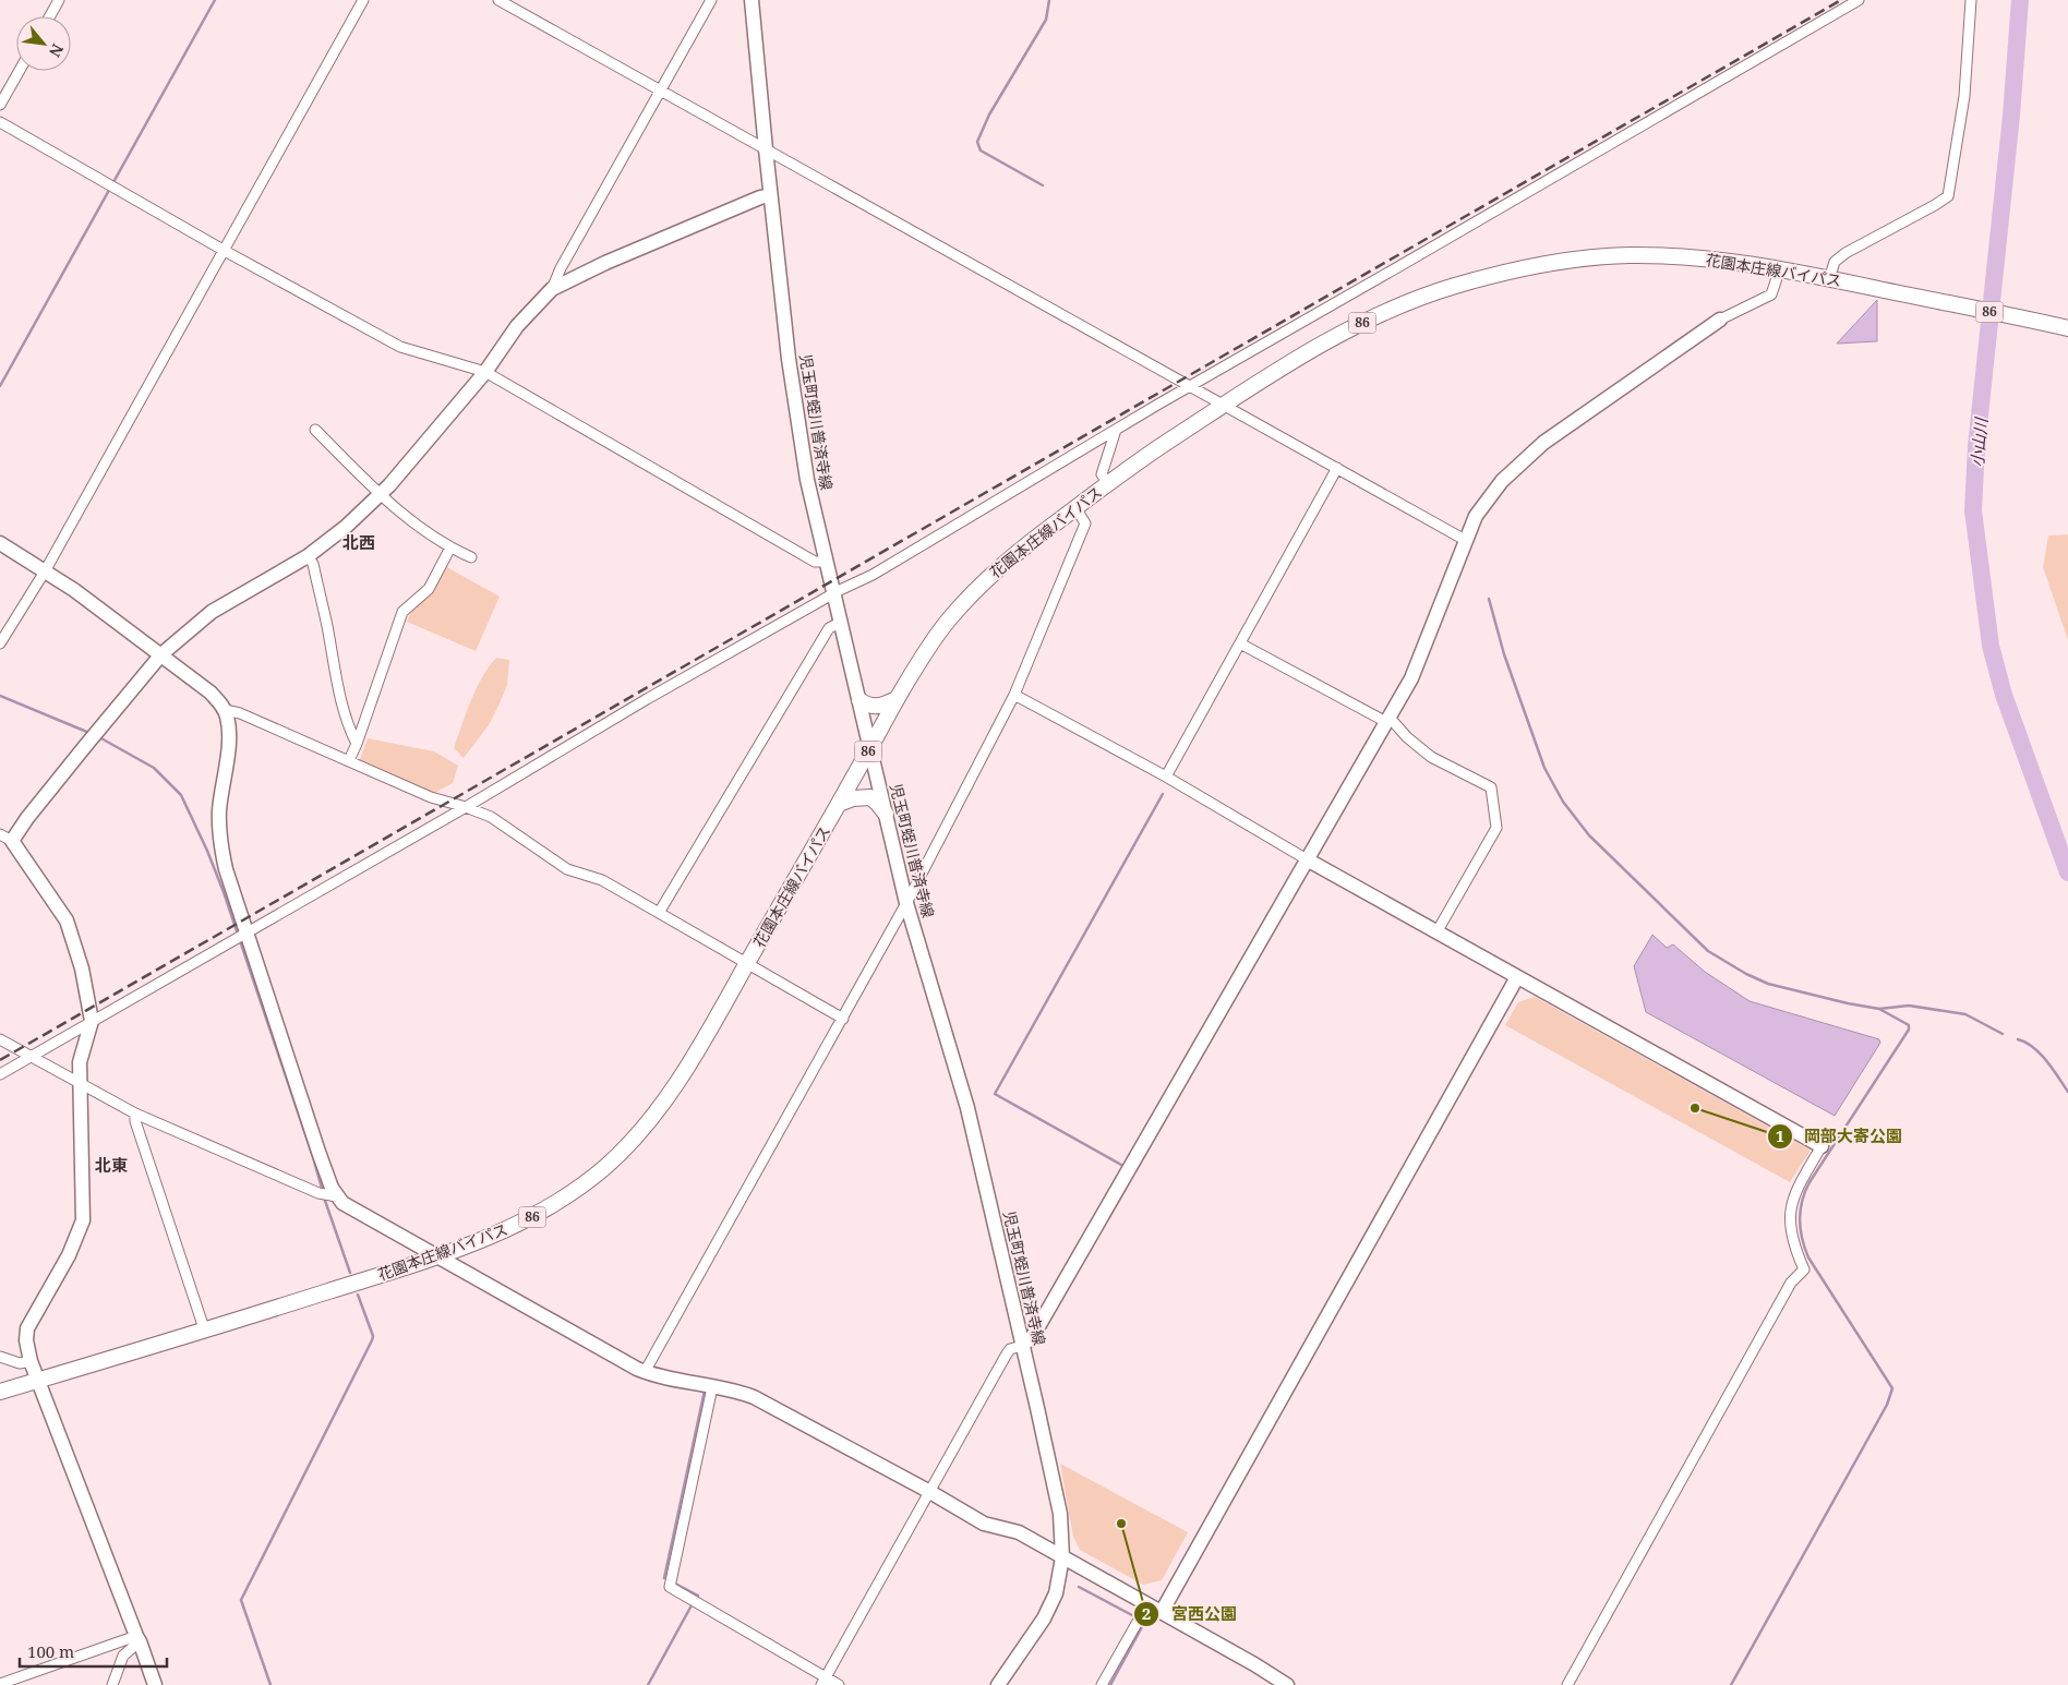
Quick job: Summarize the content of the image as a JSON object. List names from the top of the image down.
{
  "streets": {
    "main road": ["花園本庄線バイパス", "86"],
    "street": ["児玉町蛭川普済寺線"]
  },
  "crossings": [
    ["花園本庄線バイパス", "児玉町蛭川普済寺線"]
  ],
  "districts": ["北西", "北東"],
  "water": ["小山川"],
  "places": ["岡部大寄公園", "宮西公園"],
  "scale_bar": "100 m",
  "north": "bottom right"
}
